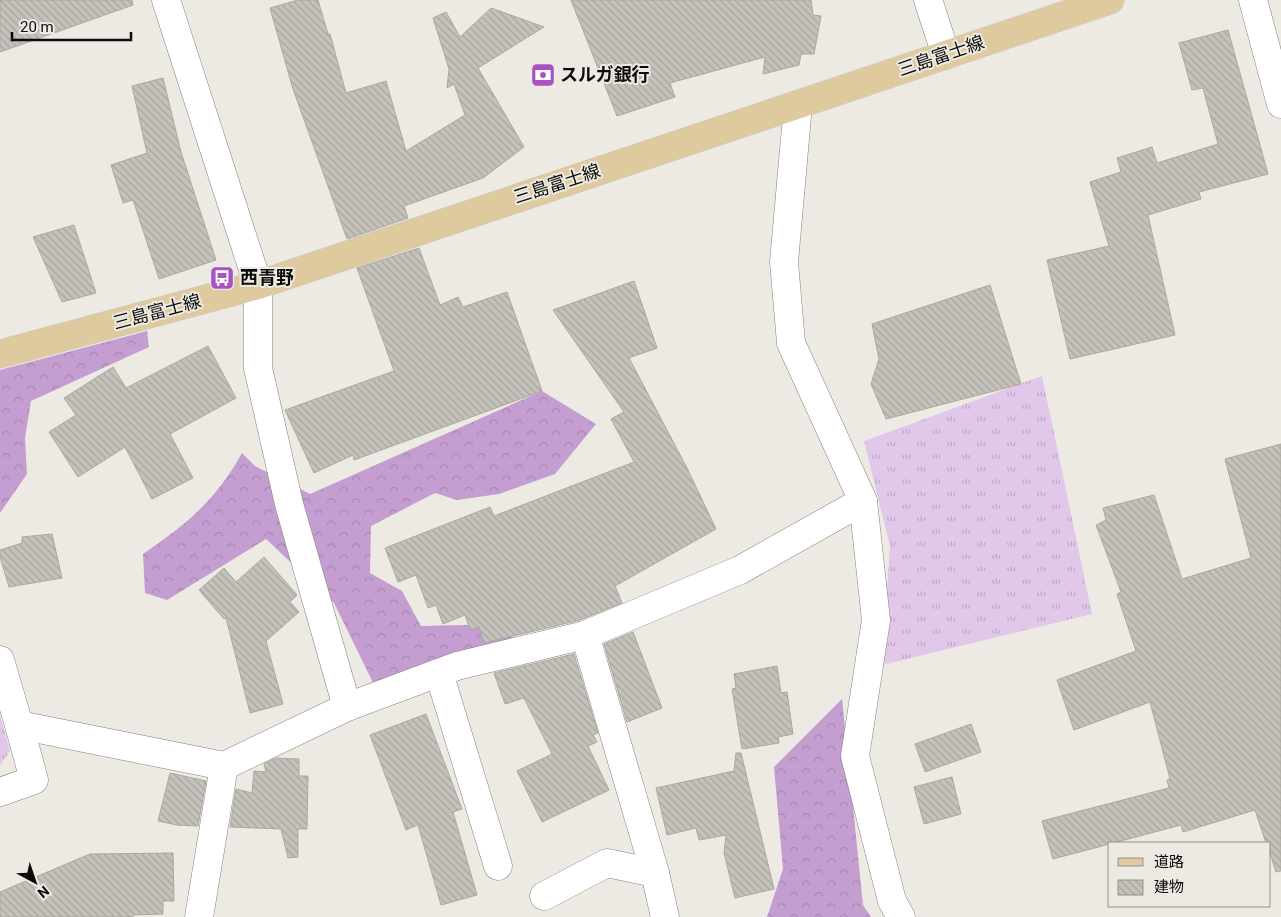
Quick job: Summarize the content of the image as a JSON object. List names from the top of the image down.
{
  "streets": {
    "main road": ["三島富士線"]
  },
  "places": {
    "bank": ["スルガ銀行"],
    "bus stop": ["西青野"]
  },
  "legend": ["道路", "建物"],
  "scale_bar": "20 m",
  "north": "bottom right"
}
